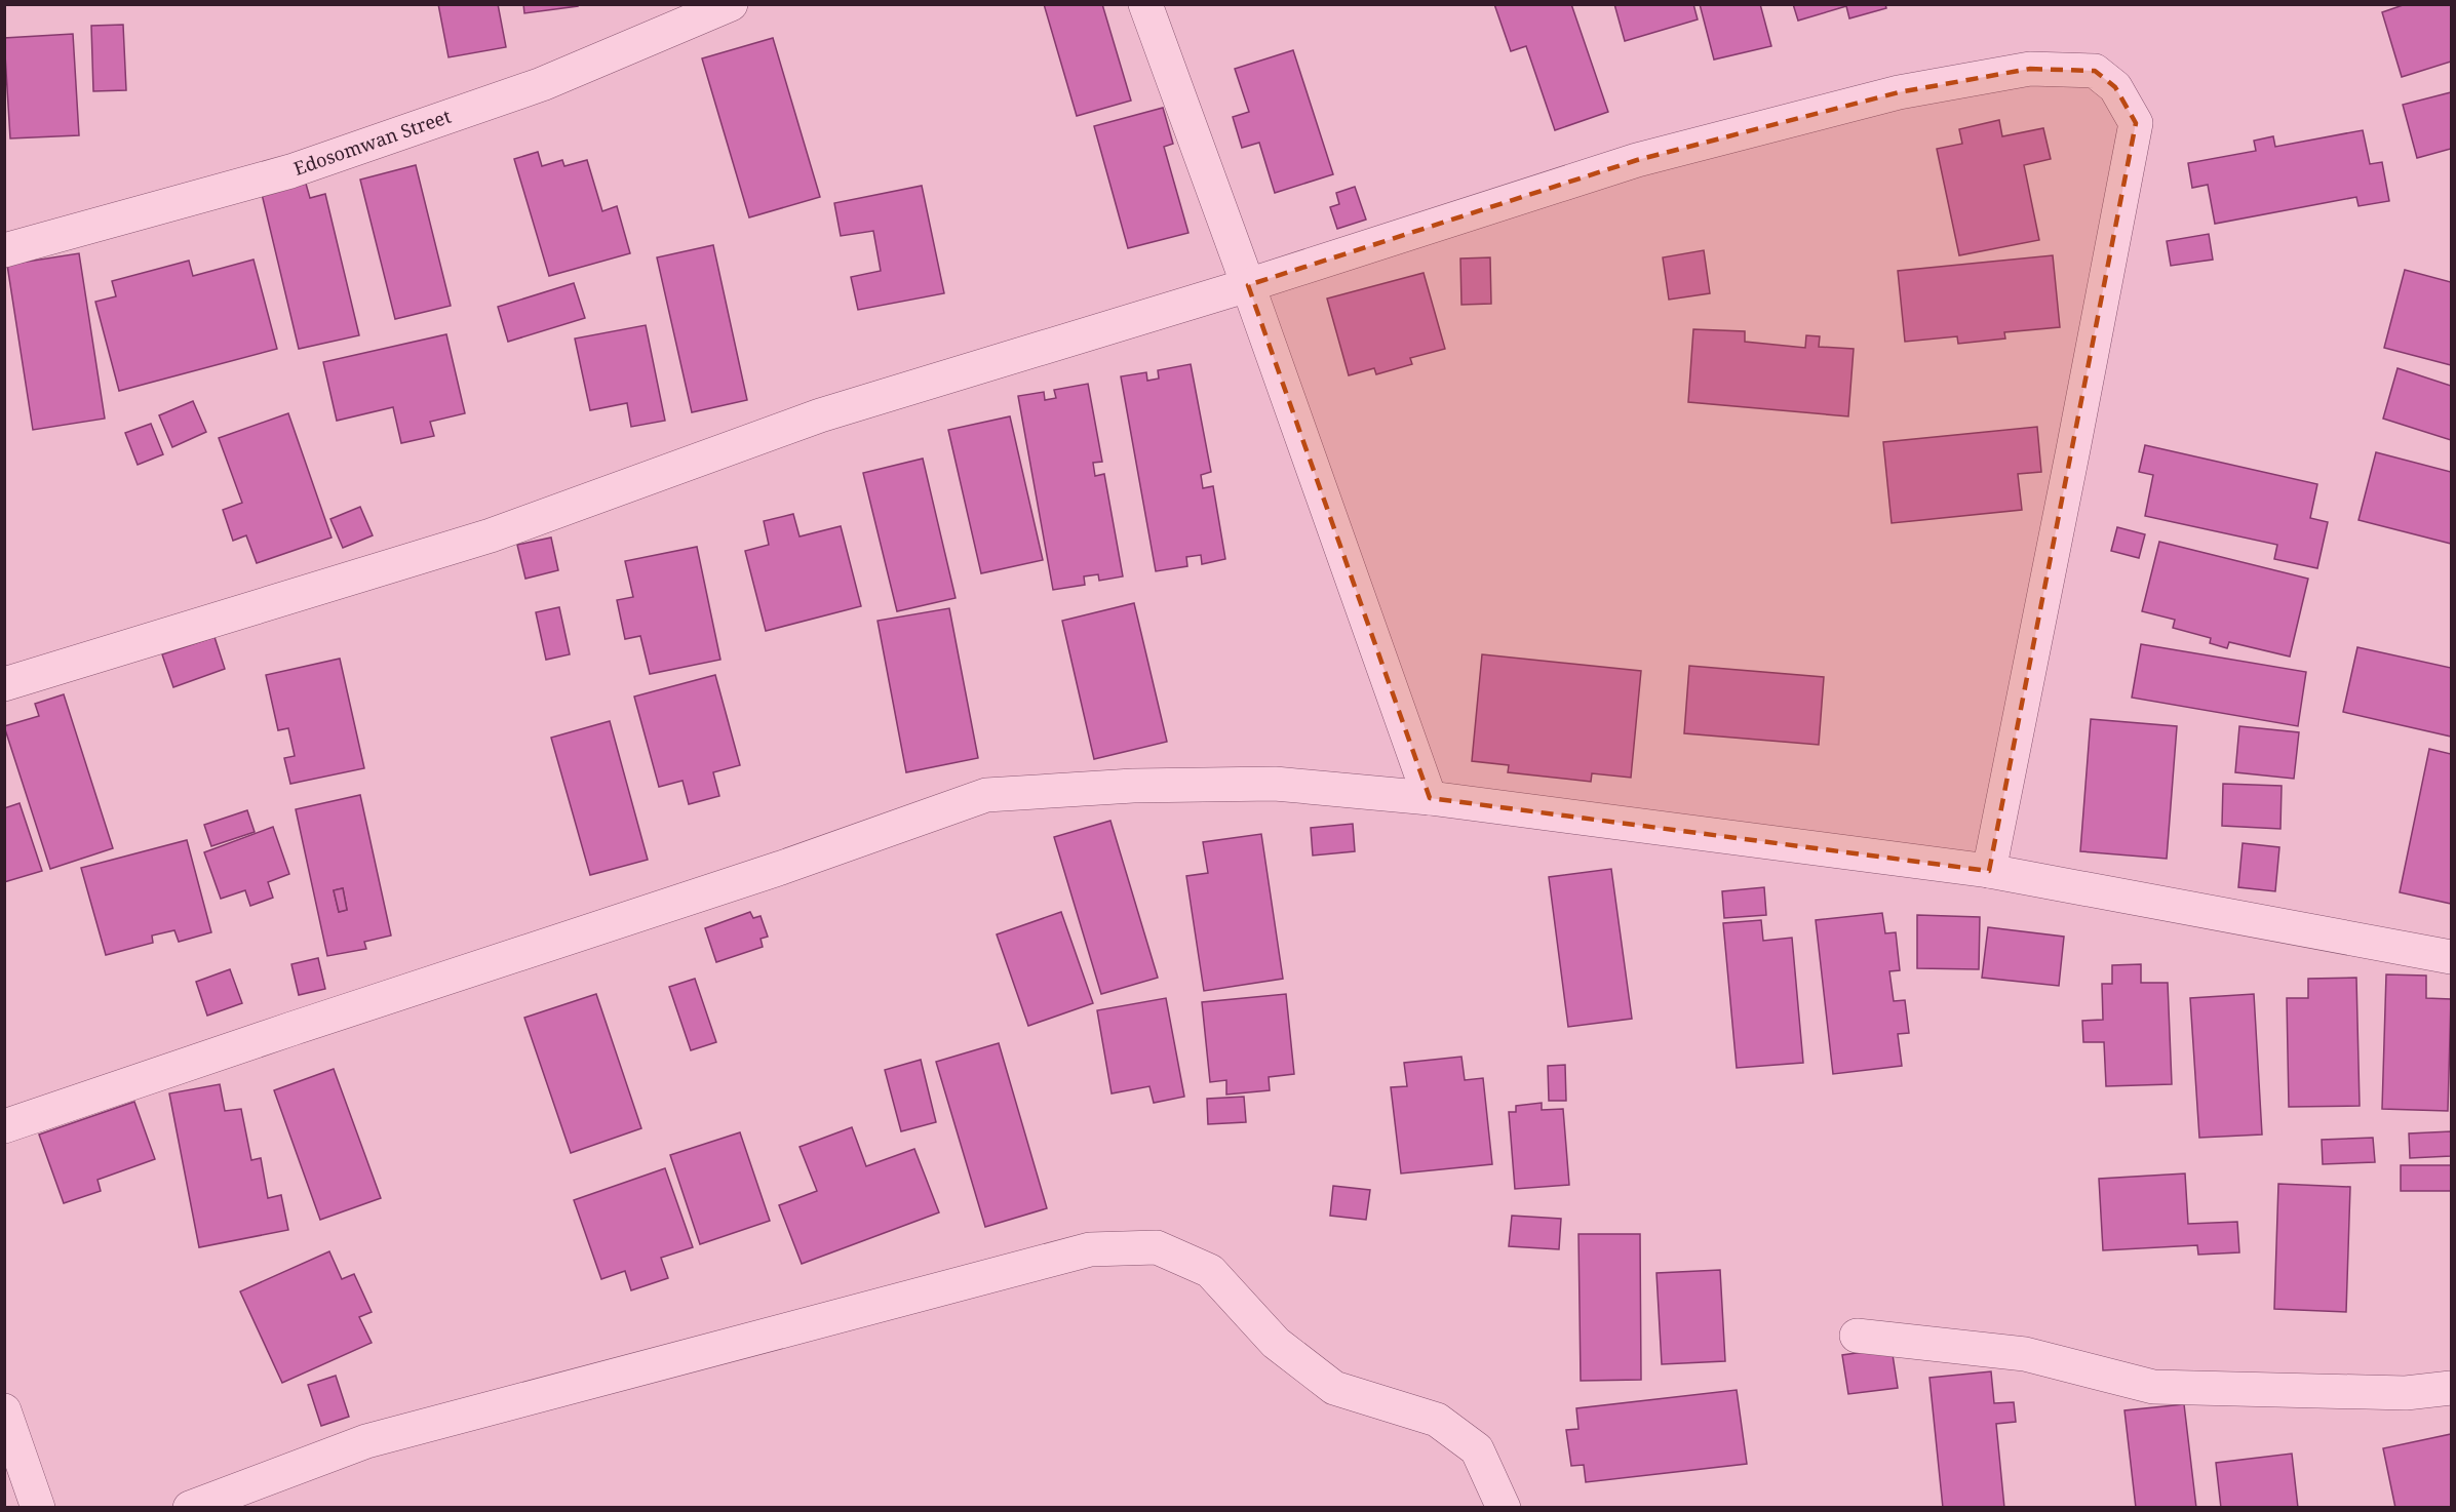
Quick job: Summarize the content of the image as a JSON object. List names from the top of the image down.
{
  "streets": {
    "street": ["Edosomwan Street"]
  }
}
